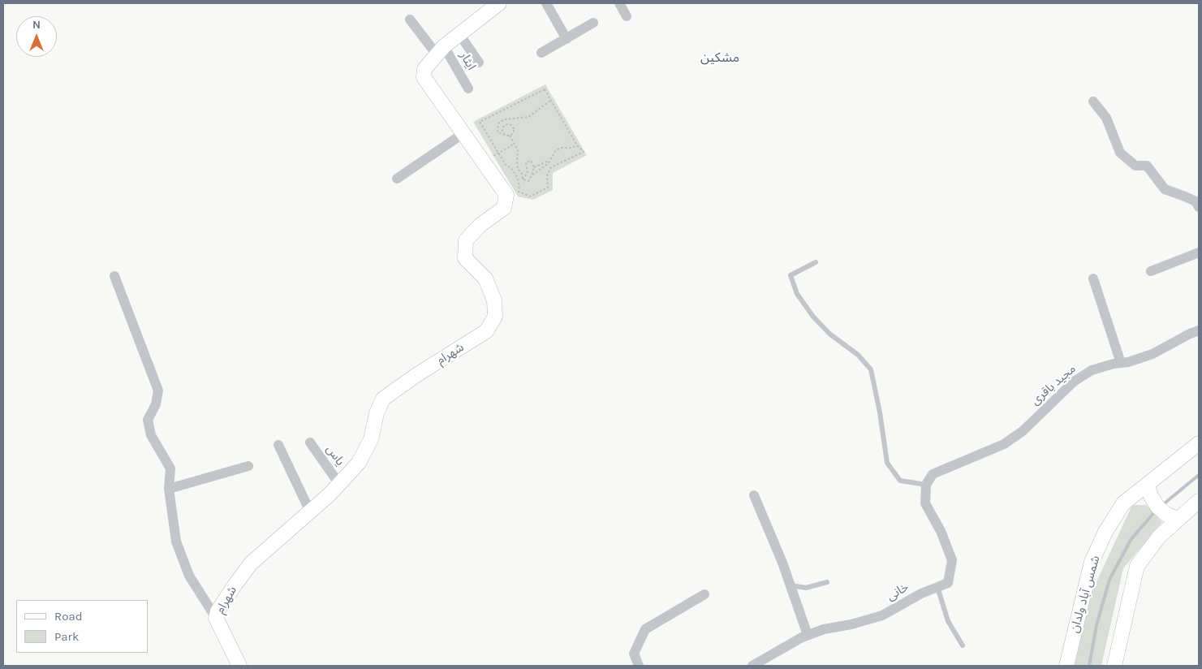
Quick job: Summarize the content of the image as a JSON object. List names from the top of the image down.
{
  "streets": {
    "street": [
      "ایثار",
      "شهرام",
      "مجید باقری",
      "یاس",
      "خانی",
      "شمس آباد ولدان"
    ]
  },
  "crossings": [
    ["ایثار", "شهرام"],
    ["شهرام", "یاس"],
    ["مجید باقری", "خانی"]
  ],
  "districts": ["مشکین"],
  "legend": ["Road", "Park"],
  "north": "top"
}
